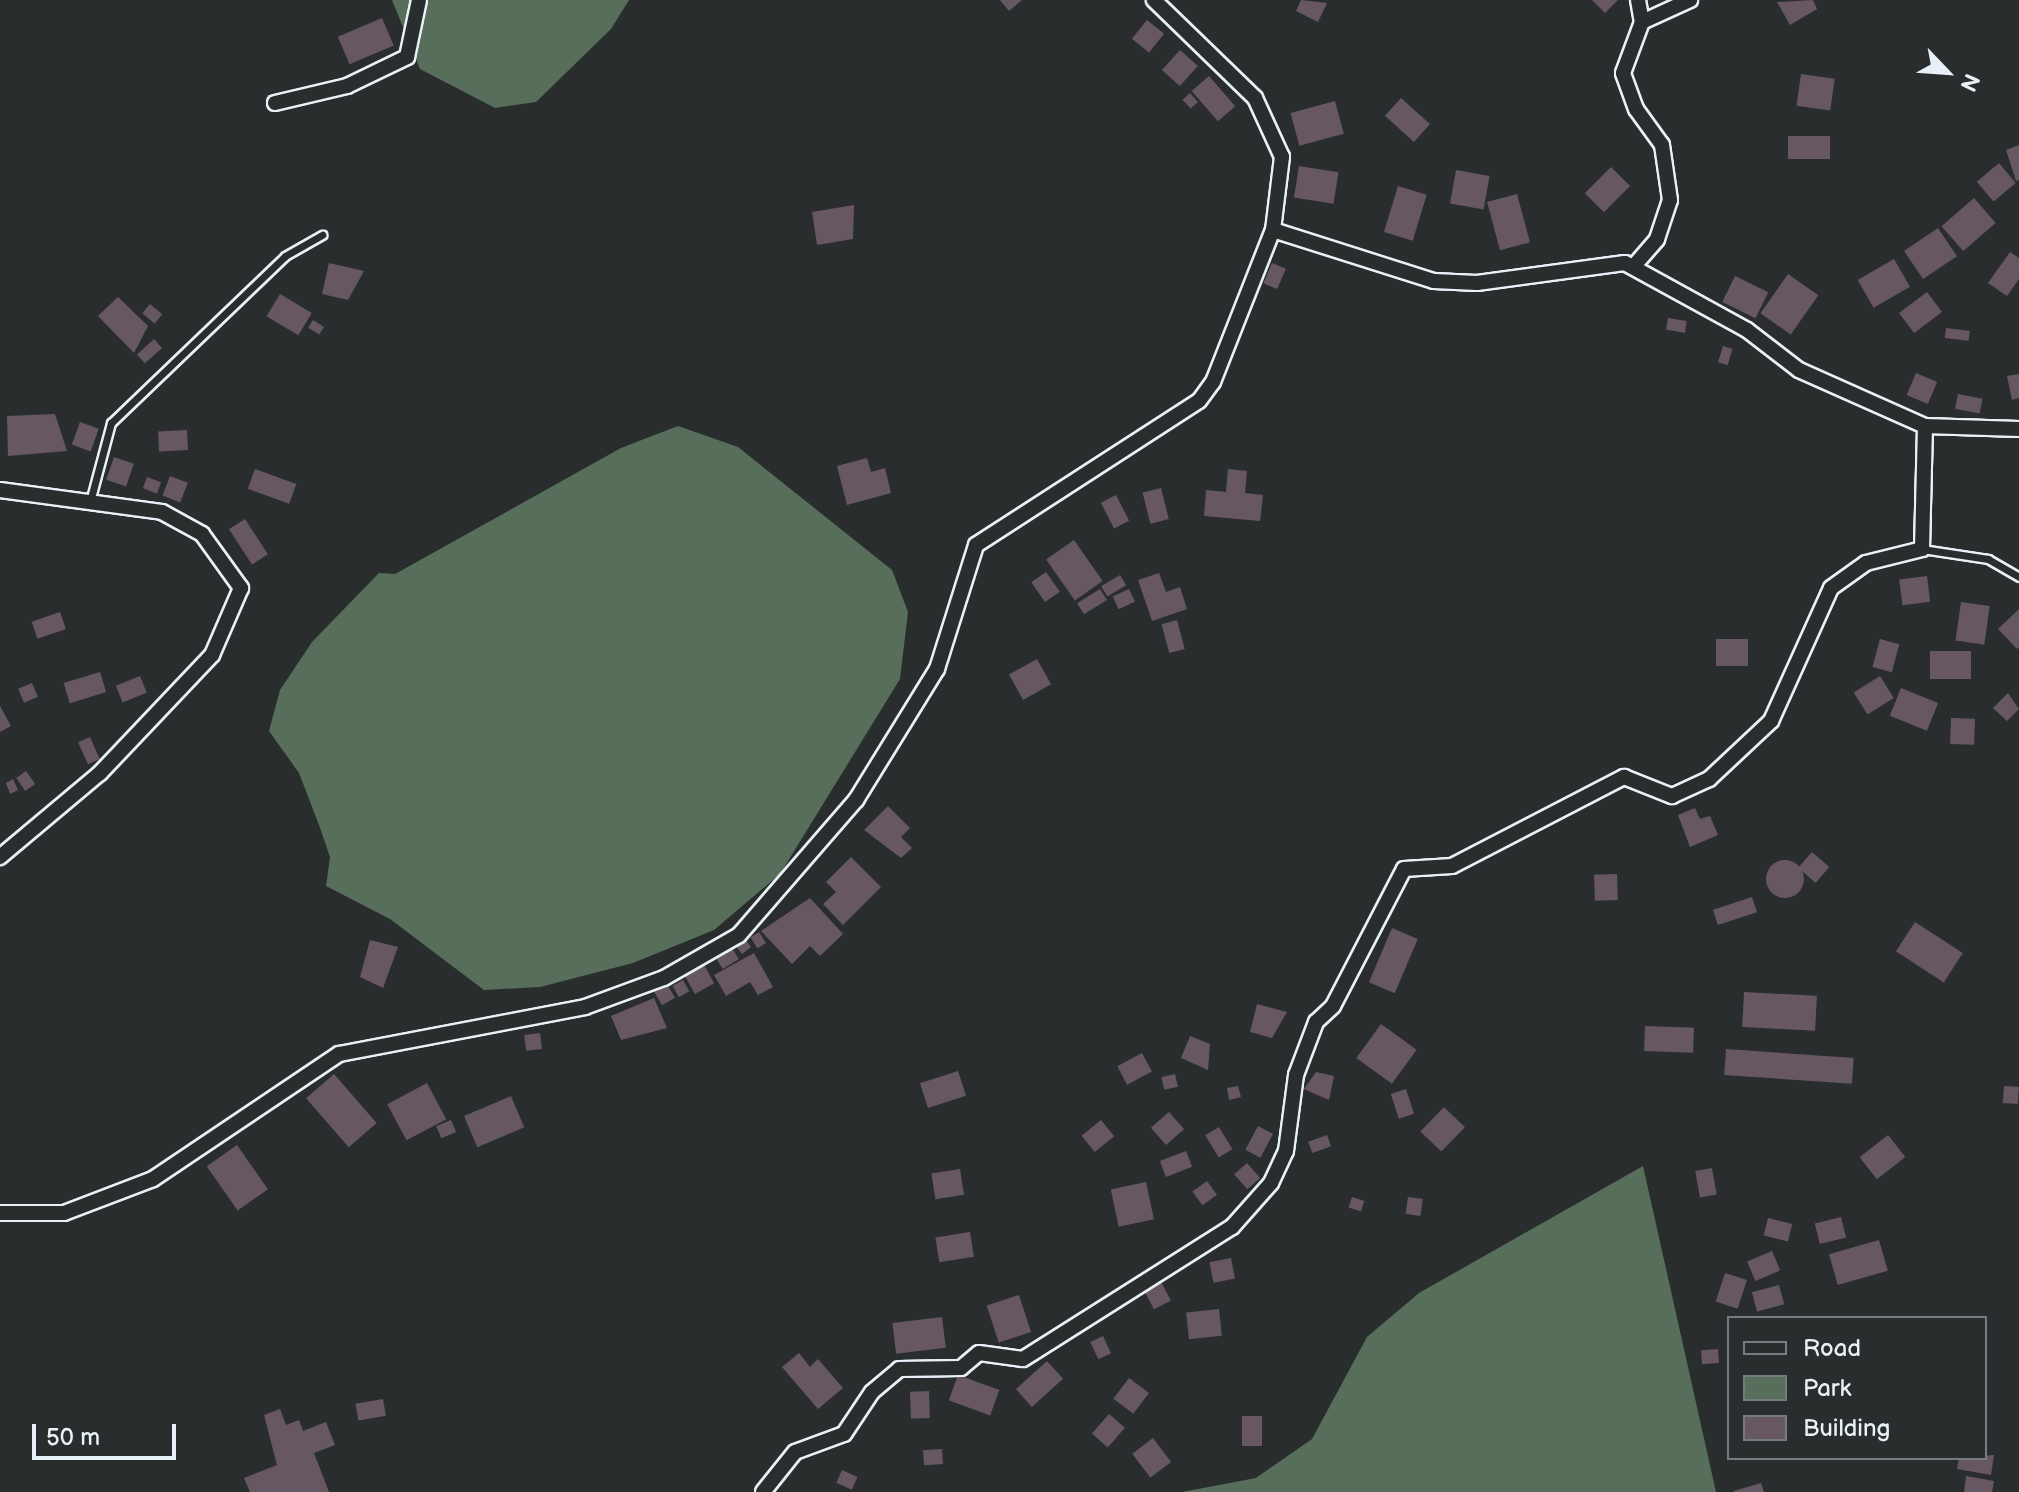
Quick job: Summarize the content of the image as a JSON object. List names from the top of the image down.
{
  "legend": ["Road", "Park", "Building"],
  "scale_bar": "50 m",
  "north": "bottom right"
}
